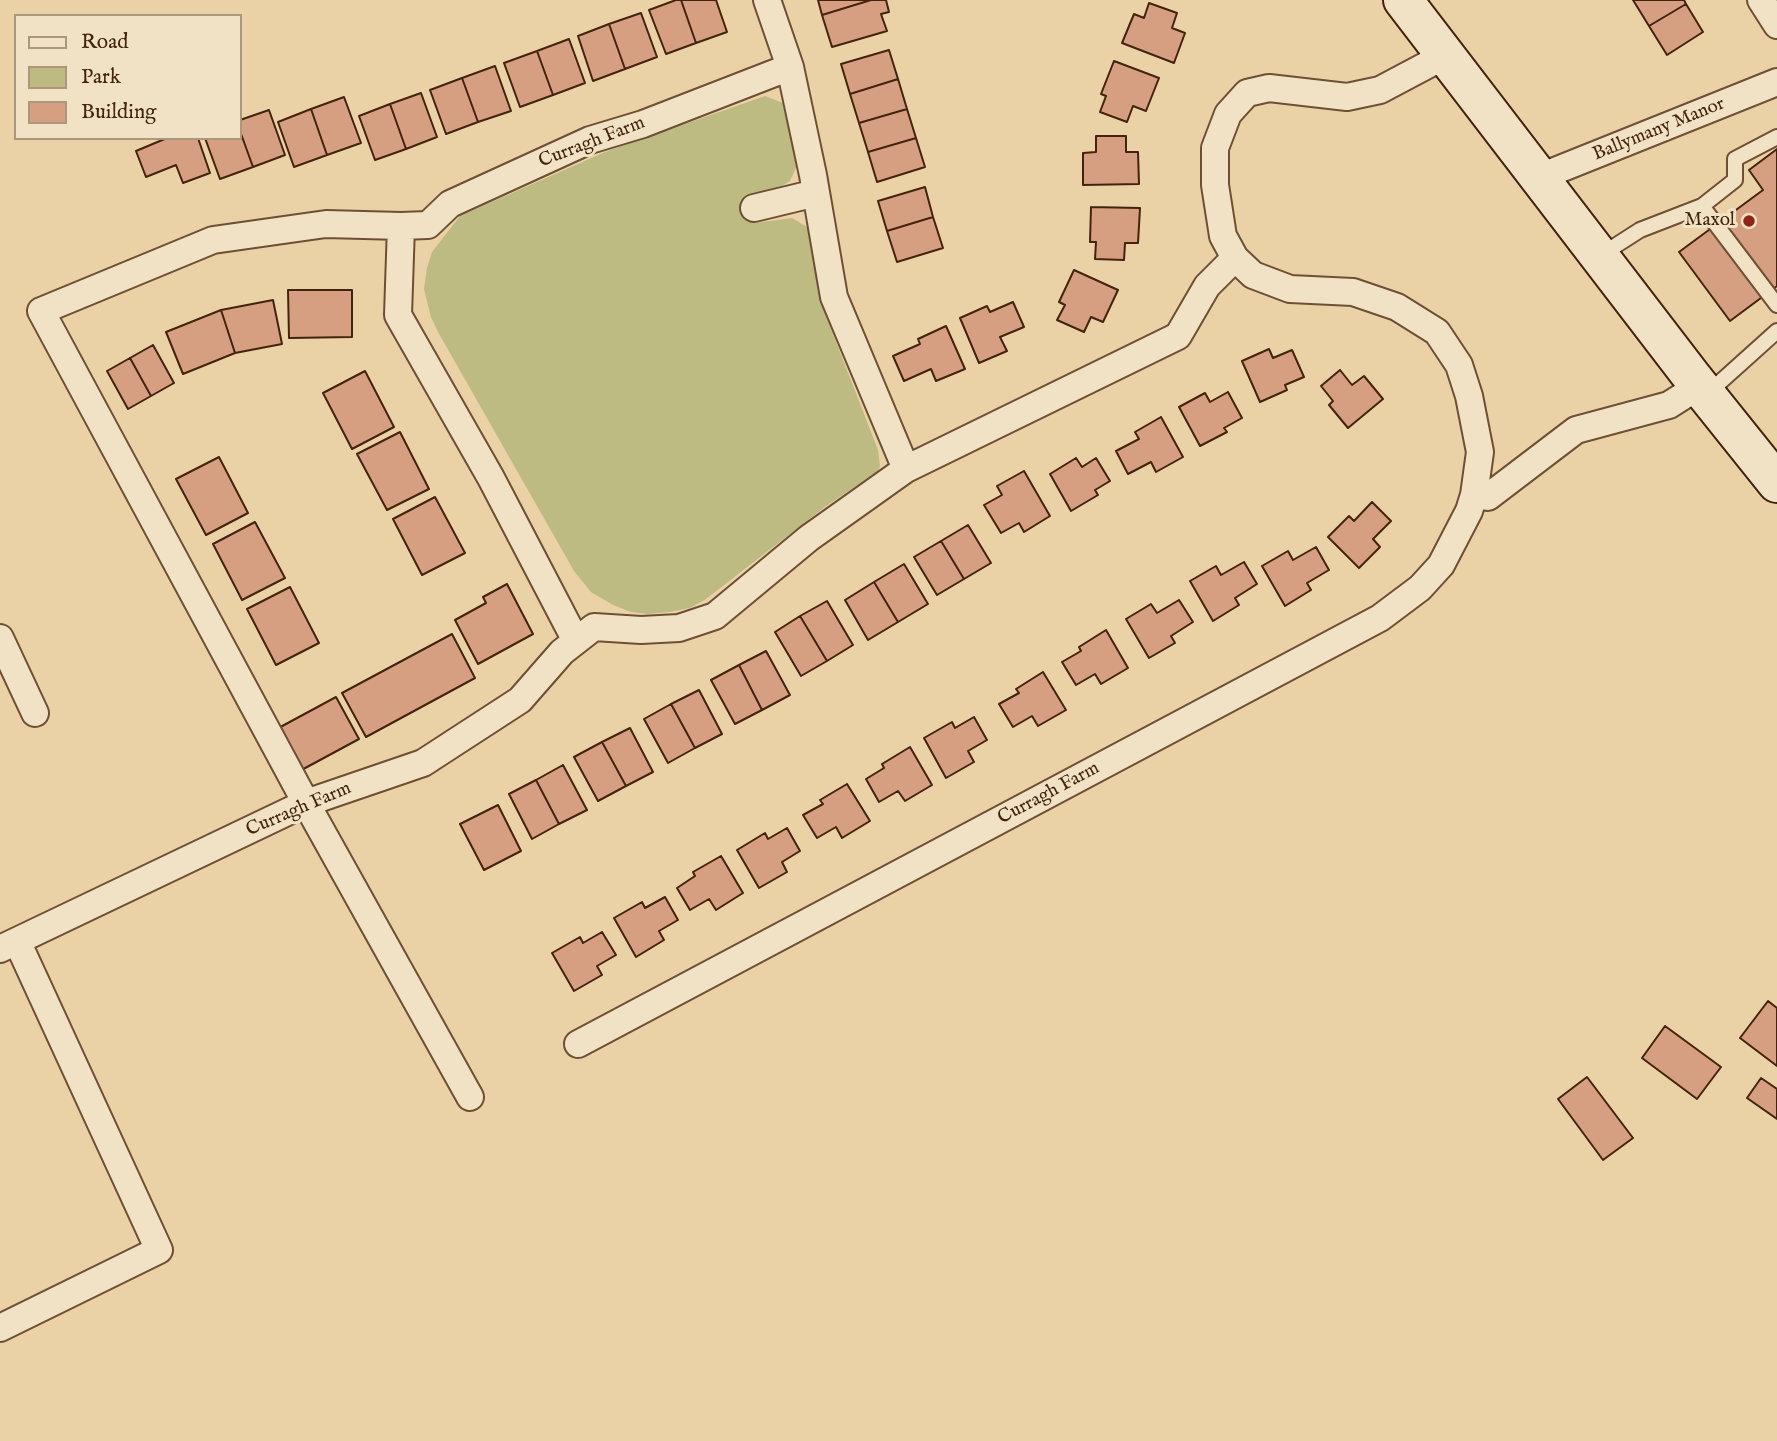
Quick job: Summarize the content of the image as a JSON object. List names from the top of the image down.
{
  "streets": {
    "street": ["Ballymany Manor", "Curragh Farm"]
  },
  "places": ["Maxol"],
  "legend": ["Road", "Park", "Building"]
}
